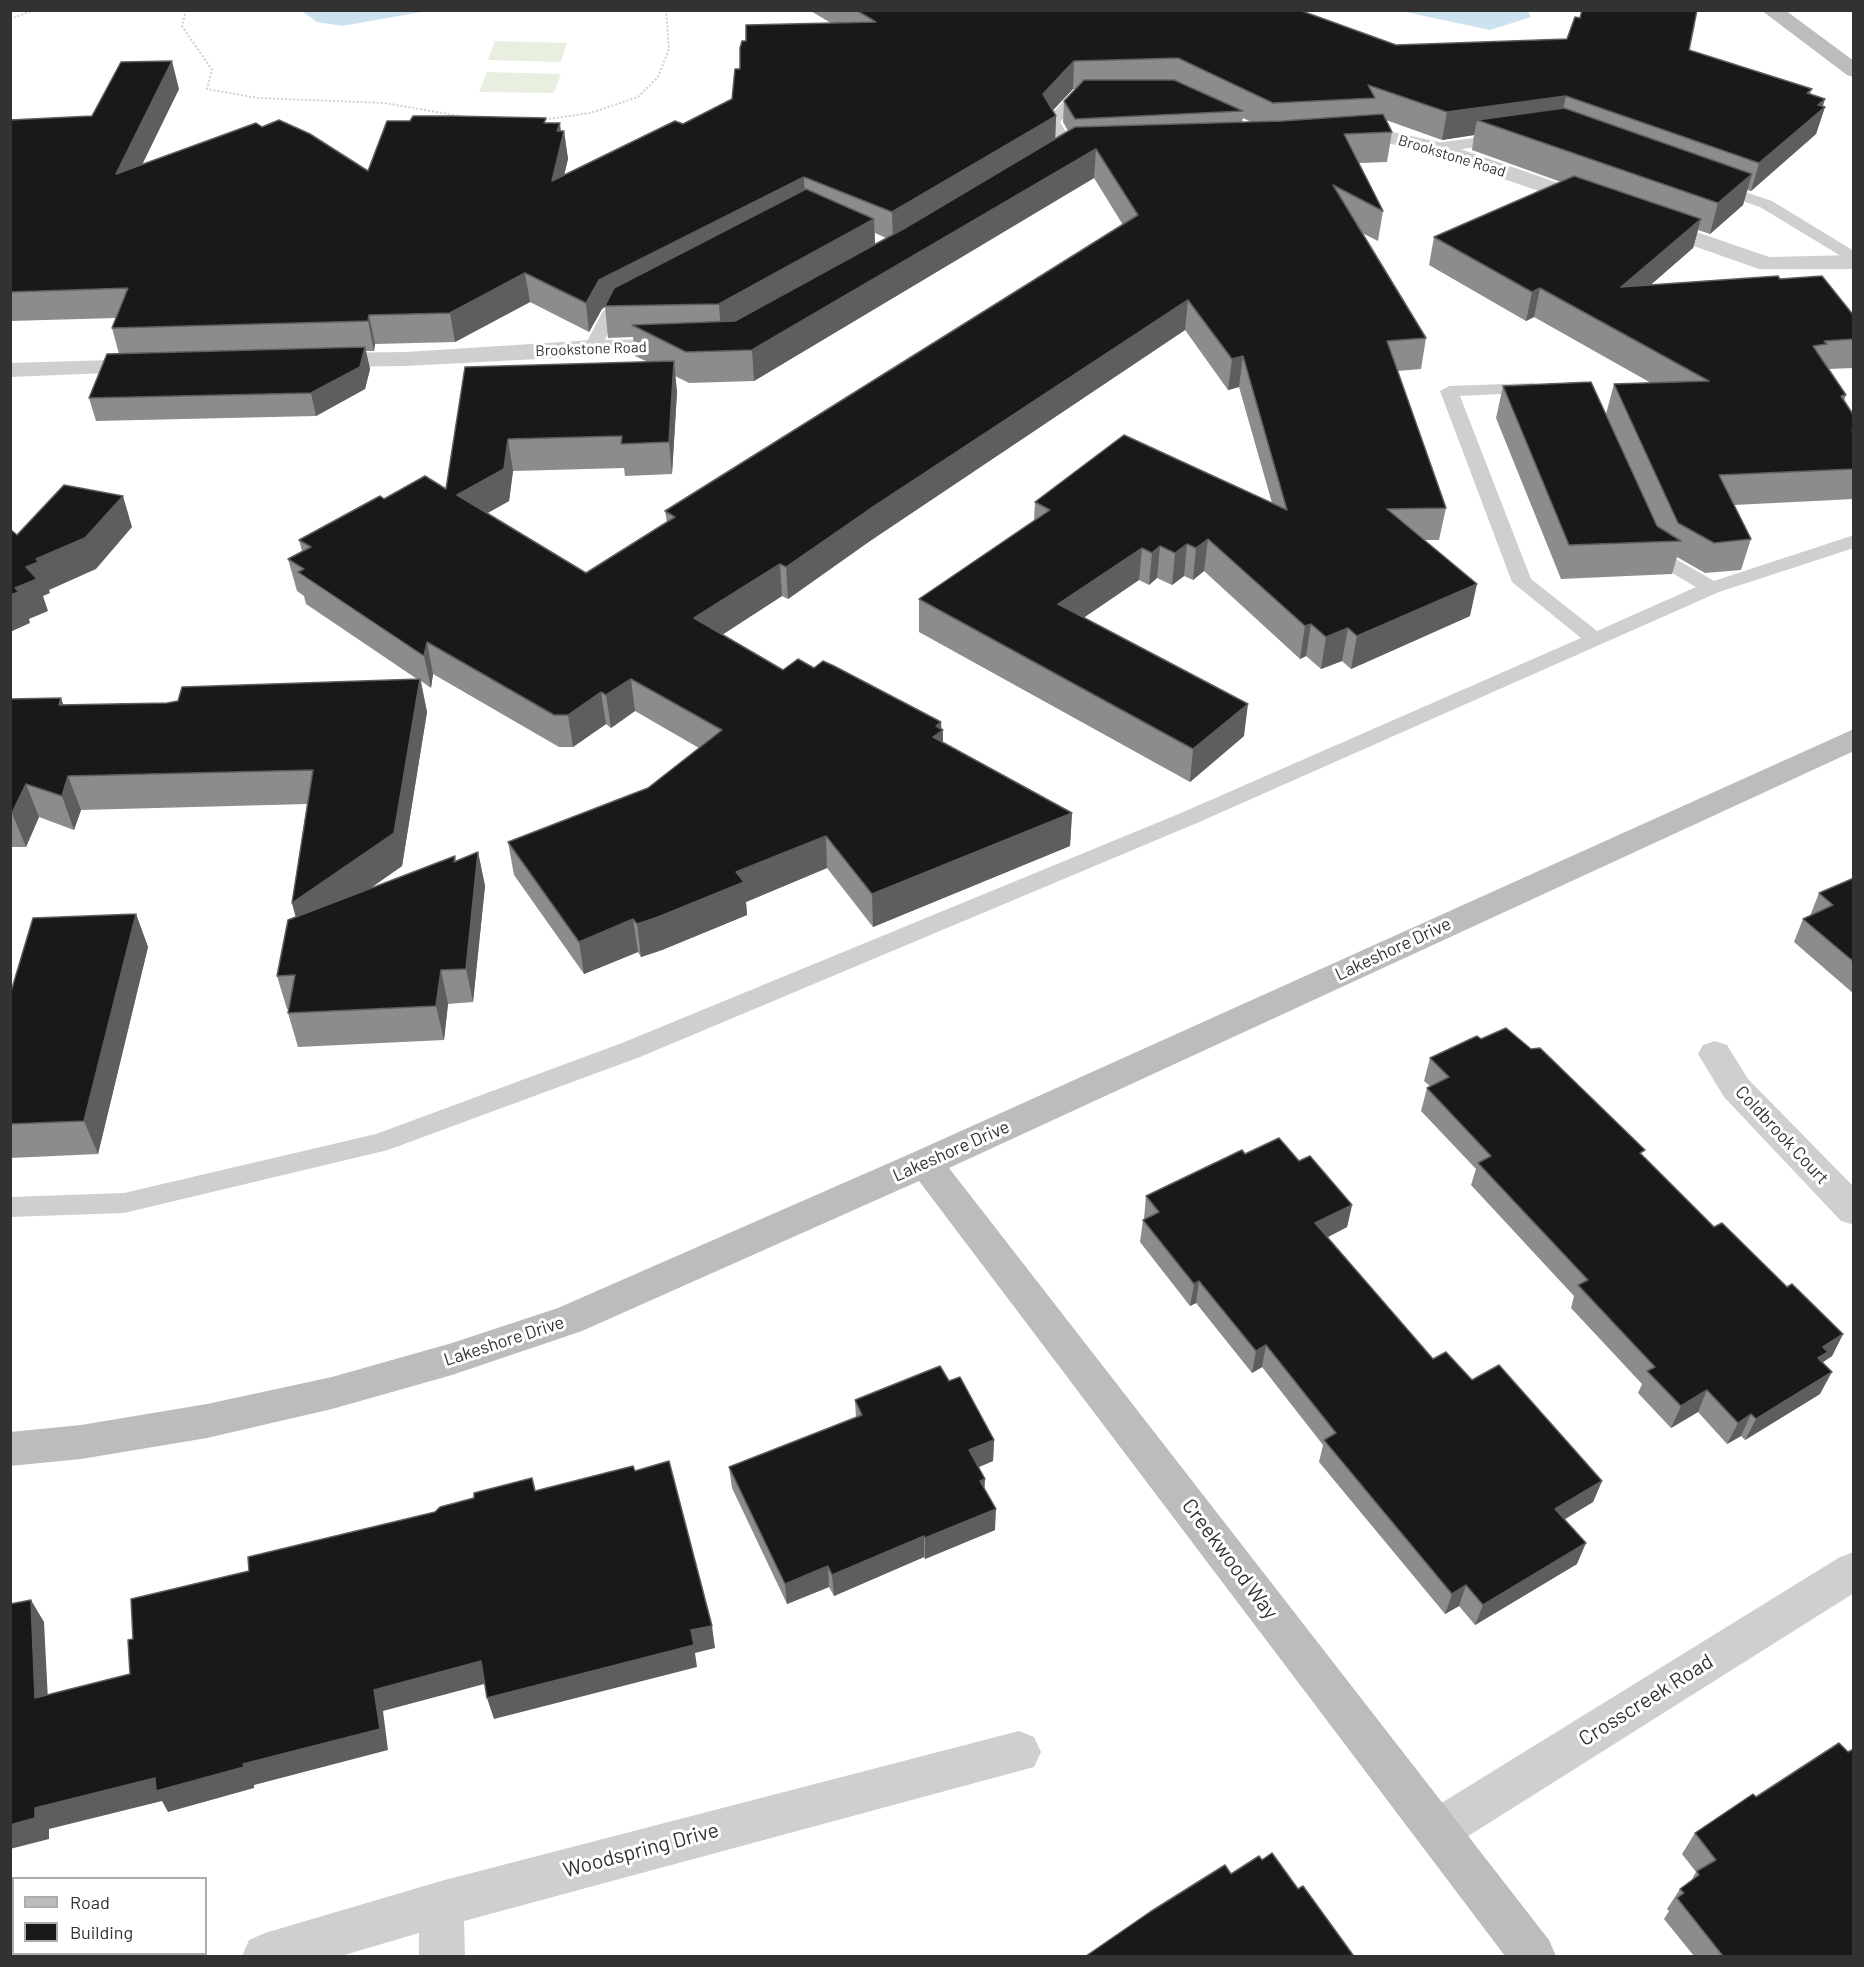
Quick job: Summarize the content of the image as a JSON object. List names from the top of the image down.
{
  "streets": {
    "street": [
      "Brookstone Road",
      "Lakeshore Drive",
      "Coldbrook Court",
      "Creekwood Way",
      "Crosscreek Road",
      "Woodspring Drive"
    ]
  },
  "crossings": [
    ["Lakeshore Drive", "Creekwood Way"],
    ["Creekwood Way", "Crosscreek Road"]
  ],
  "legend": ["Road", "Building"]
}
